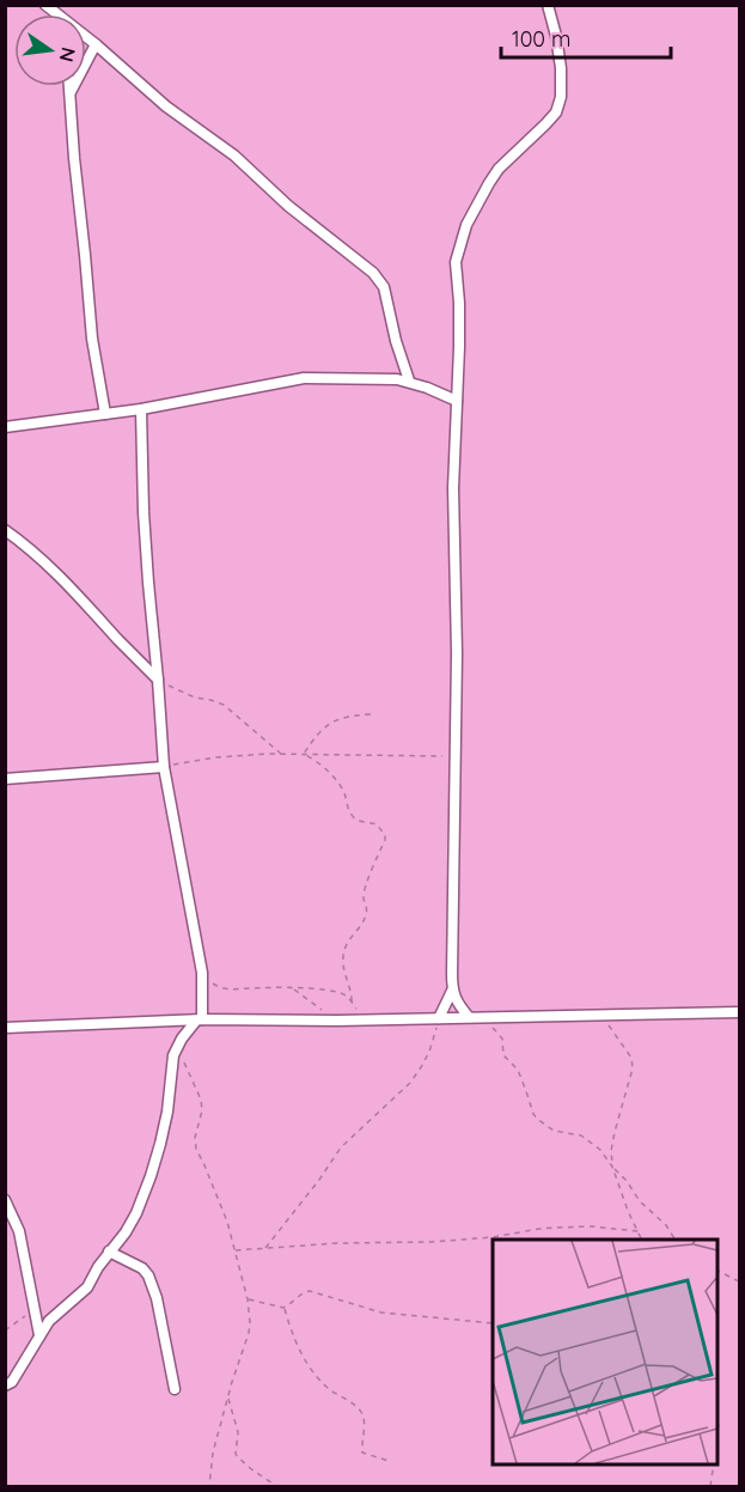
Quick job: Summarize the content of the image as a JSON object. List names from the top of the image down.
{
  "scale_bar": "100 m",
  "north": "right"
}
